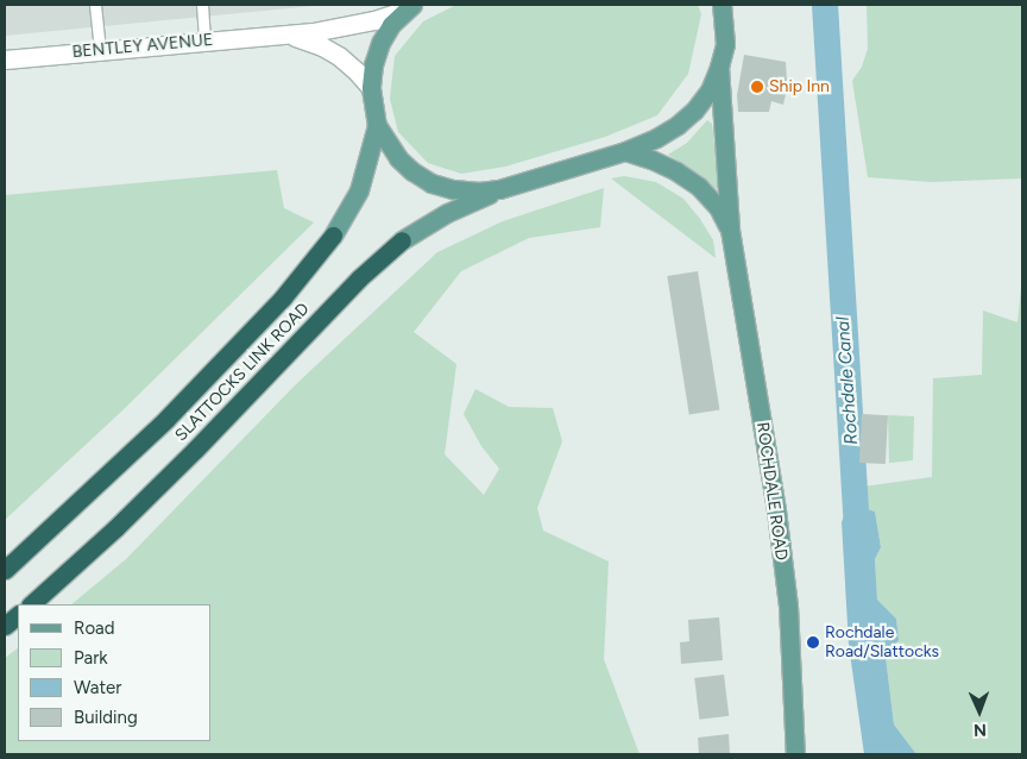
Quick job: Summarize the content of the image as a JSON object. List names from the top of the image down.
{
  "streets": {
    "highway": ["SLATTOCKS LINK ROAD"],
    "main road": ["ROCHDALE ROAD"],
    "street": ["BENTLEY AVENUE"]
  },
  "water": ["Rochdale Canal"],
  "places": ["Ship Inn", "Rochdale Road/Slattocks"],
  "legend": [
    "Road",
    "Park",
    "Water",
    "Building"
  ],
  "north": "bottom"
}
